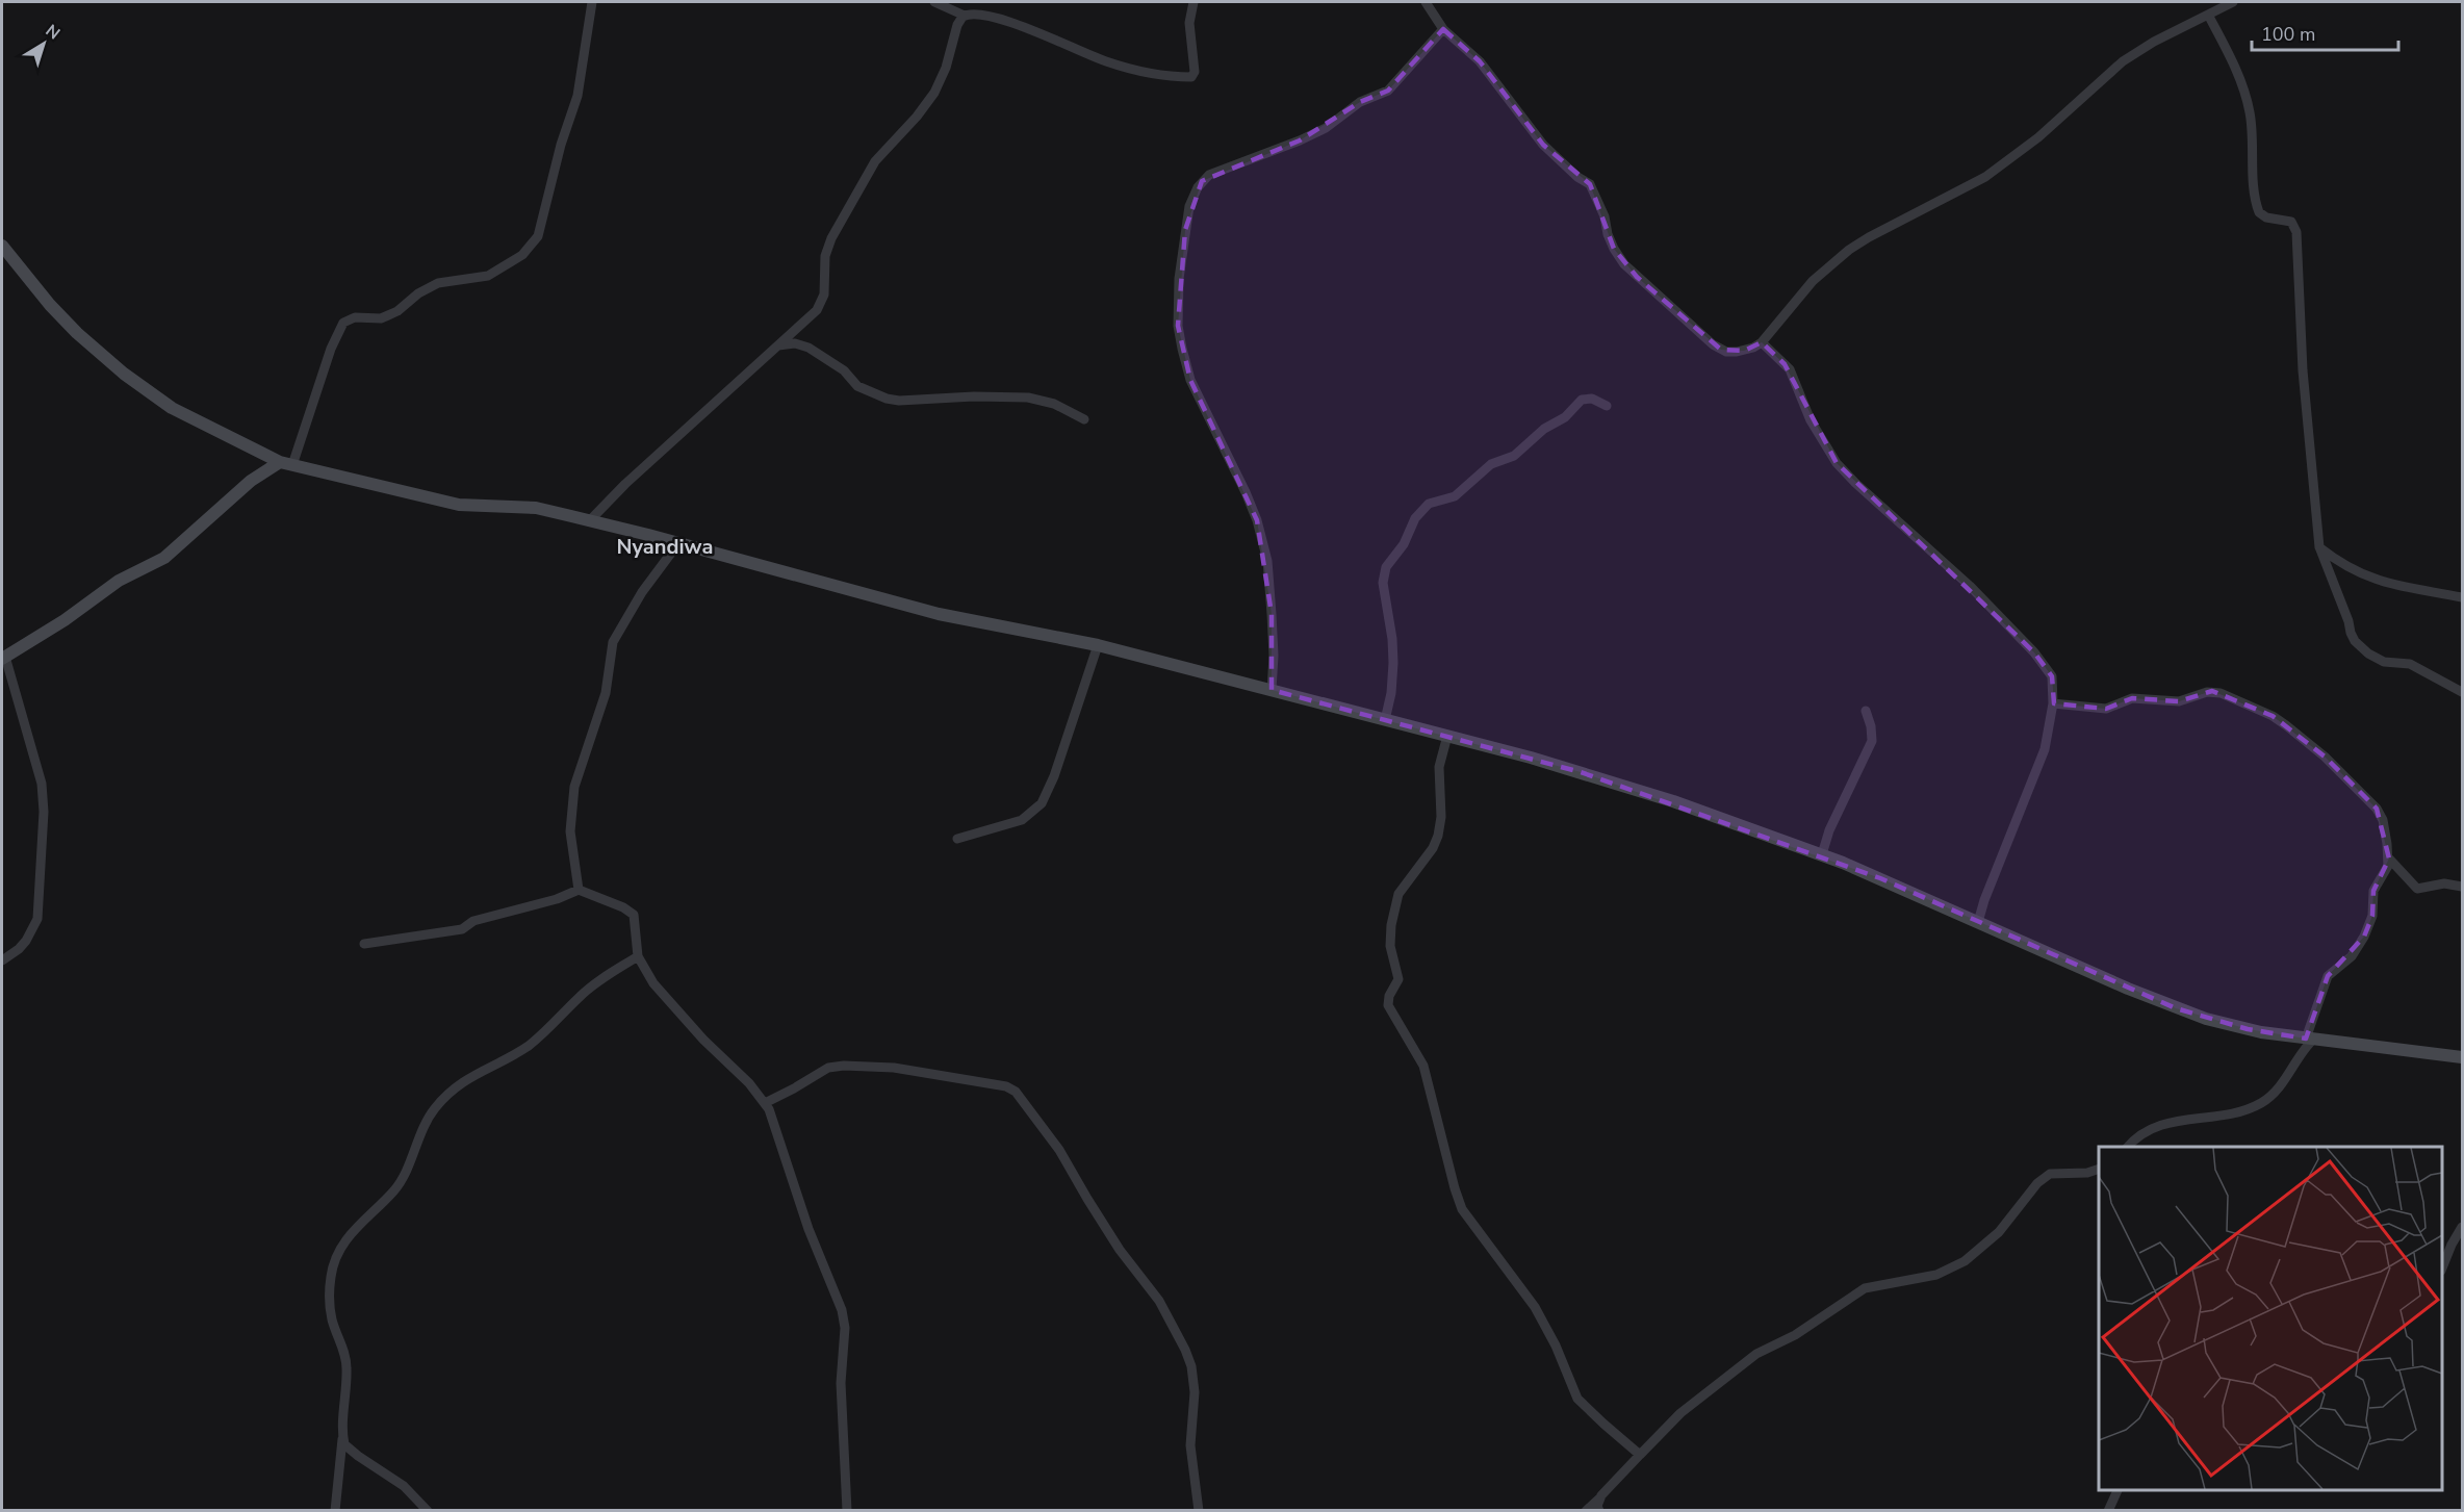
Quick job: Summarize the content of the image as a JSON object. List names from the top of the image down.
{
  "districts": ["Nyandiwa"],
  "scale_bar": "100 m",
  "north": "top right"
}
